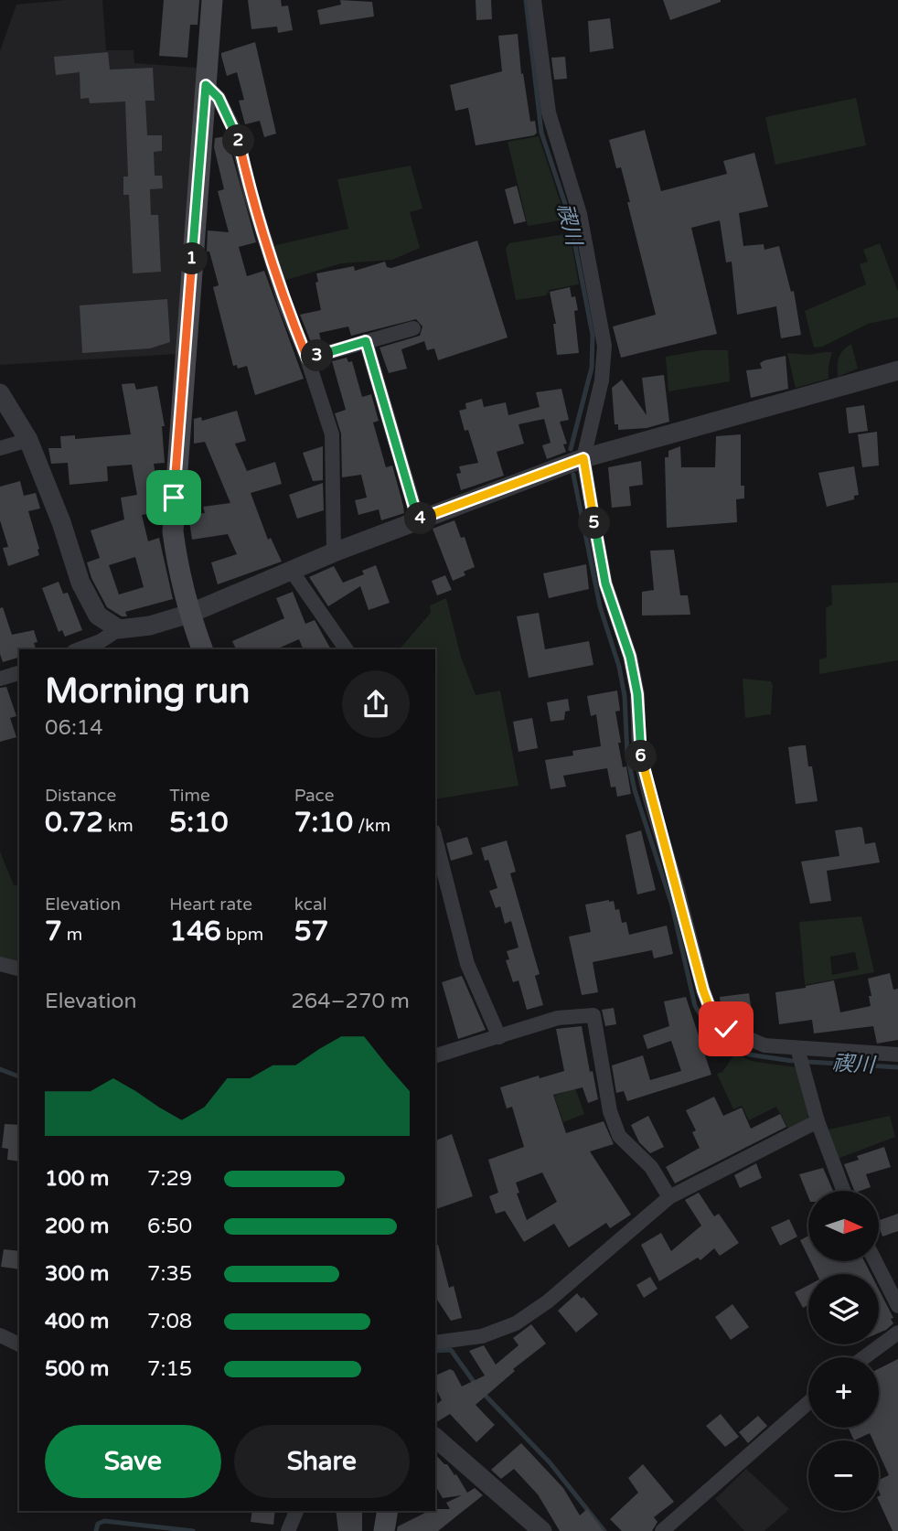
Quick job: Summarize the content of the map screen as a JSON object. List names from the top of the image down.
{
  "water": ["禊川"],
  "north": "right",
  "page": {
    "pins": [
      "2",
      "1",
      "3",
      "4",
      "5",
      "6"
    ],
    "heading": ["Morning run", "06:14"],
    "stats": [
      ["Distance", "0.72 km"],
      ["Time", "5:10"],
      ["Pace", "7:10 /km"],
      ["Elevation", "7 m"],
      ["Heart rate", "146 bpm"],
      ["kcal", "57"]
    ],
    "chart": ["Elevation", "264–270 m"],
    "list": [
      {
        "name": "100 m",
        "note": "7:29"
      },
      {
        "name": "200 m",
        "note": "6:50"
      },
      {
        "name": "300 m",
        "note": "7:35"
      },
      {
        "name": "400 m",
        "note": "7:08"
      },
      {
        "name": "500 m",
        "note": "7:15"
      }
    ],
    "map_buttons": ["+", "−"],
    "buttons": ["Save", "Share"]
  }
}
